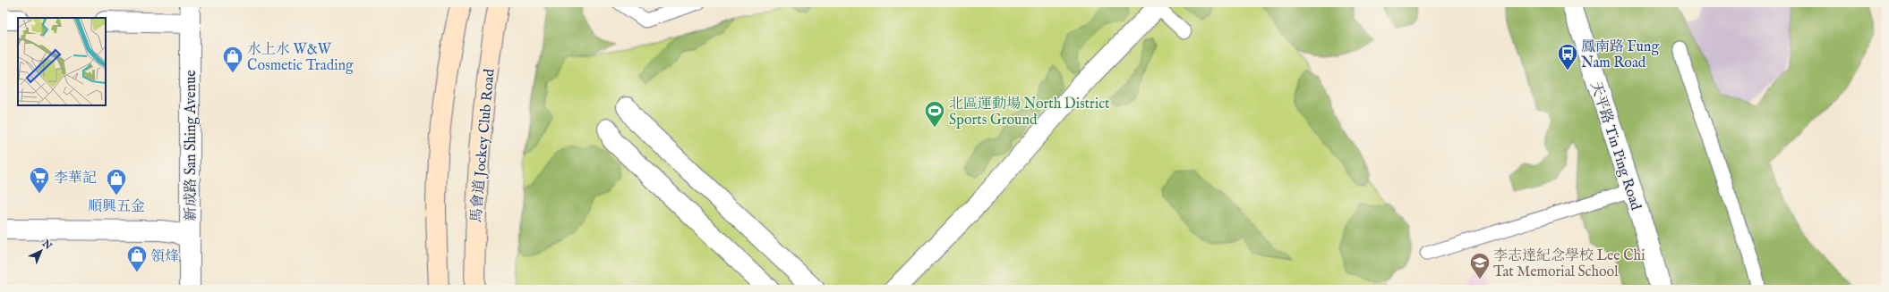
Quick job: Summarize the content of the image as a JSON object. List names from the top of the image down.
{
  "streets": {
    "main road": ["馬會道 Jockey Club Road"],
    "street": ["新成路 San Shing Avenue", "天平路 Tin Ping Road"]
  },
  "places": {
    "bus stop": ["鳳南路 Fung Nam Road"],
    "shop": ["水上水 W&W Cosmetic Trading", "順興五金", "領烽"],
    "sports": ["北區運動場 North District Sports Ground"],
    "supermarket": ["李華記"],
    "school or university": ["李志達紀念學校 Lee Chi Tat Memorial School"]
  },
  "north": "top right"
}
